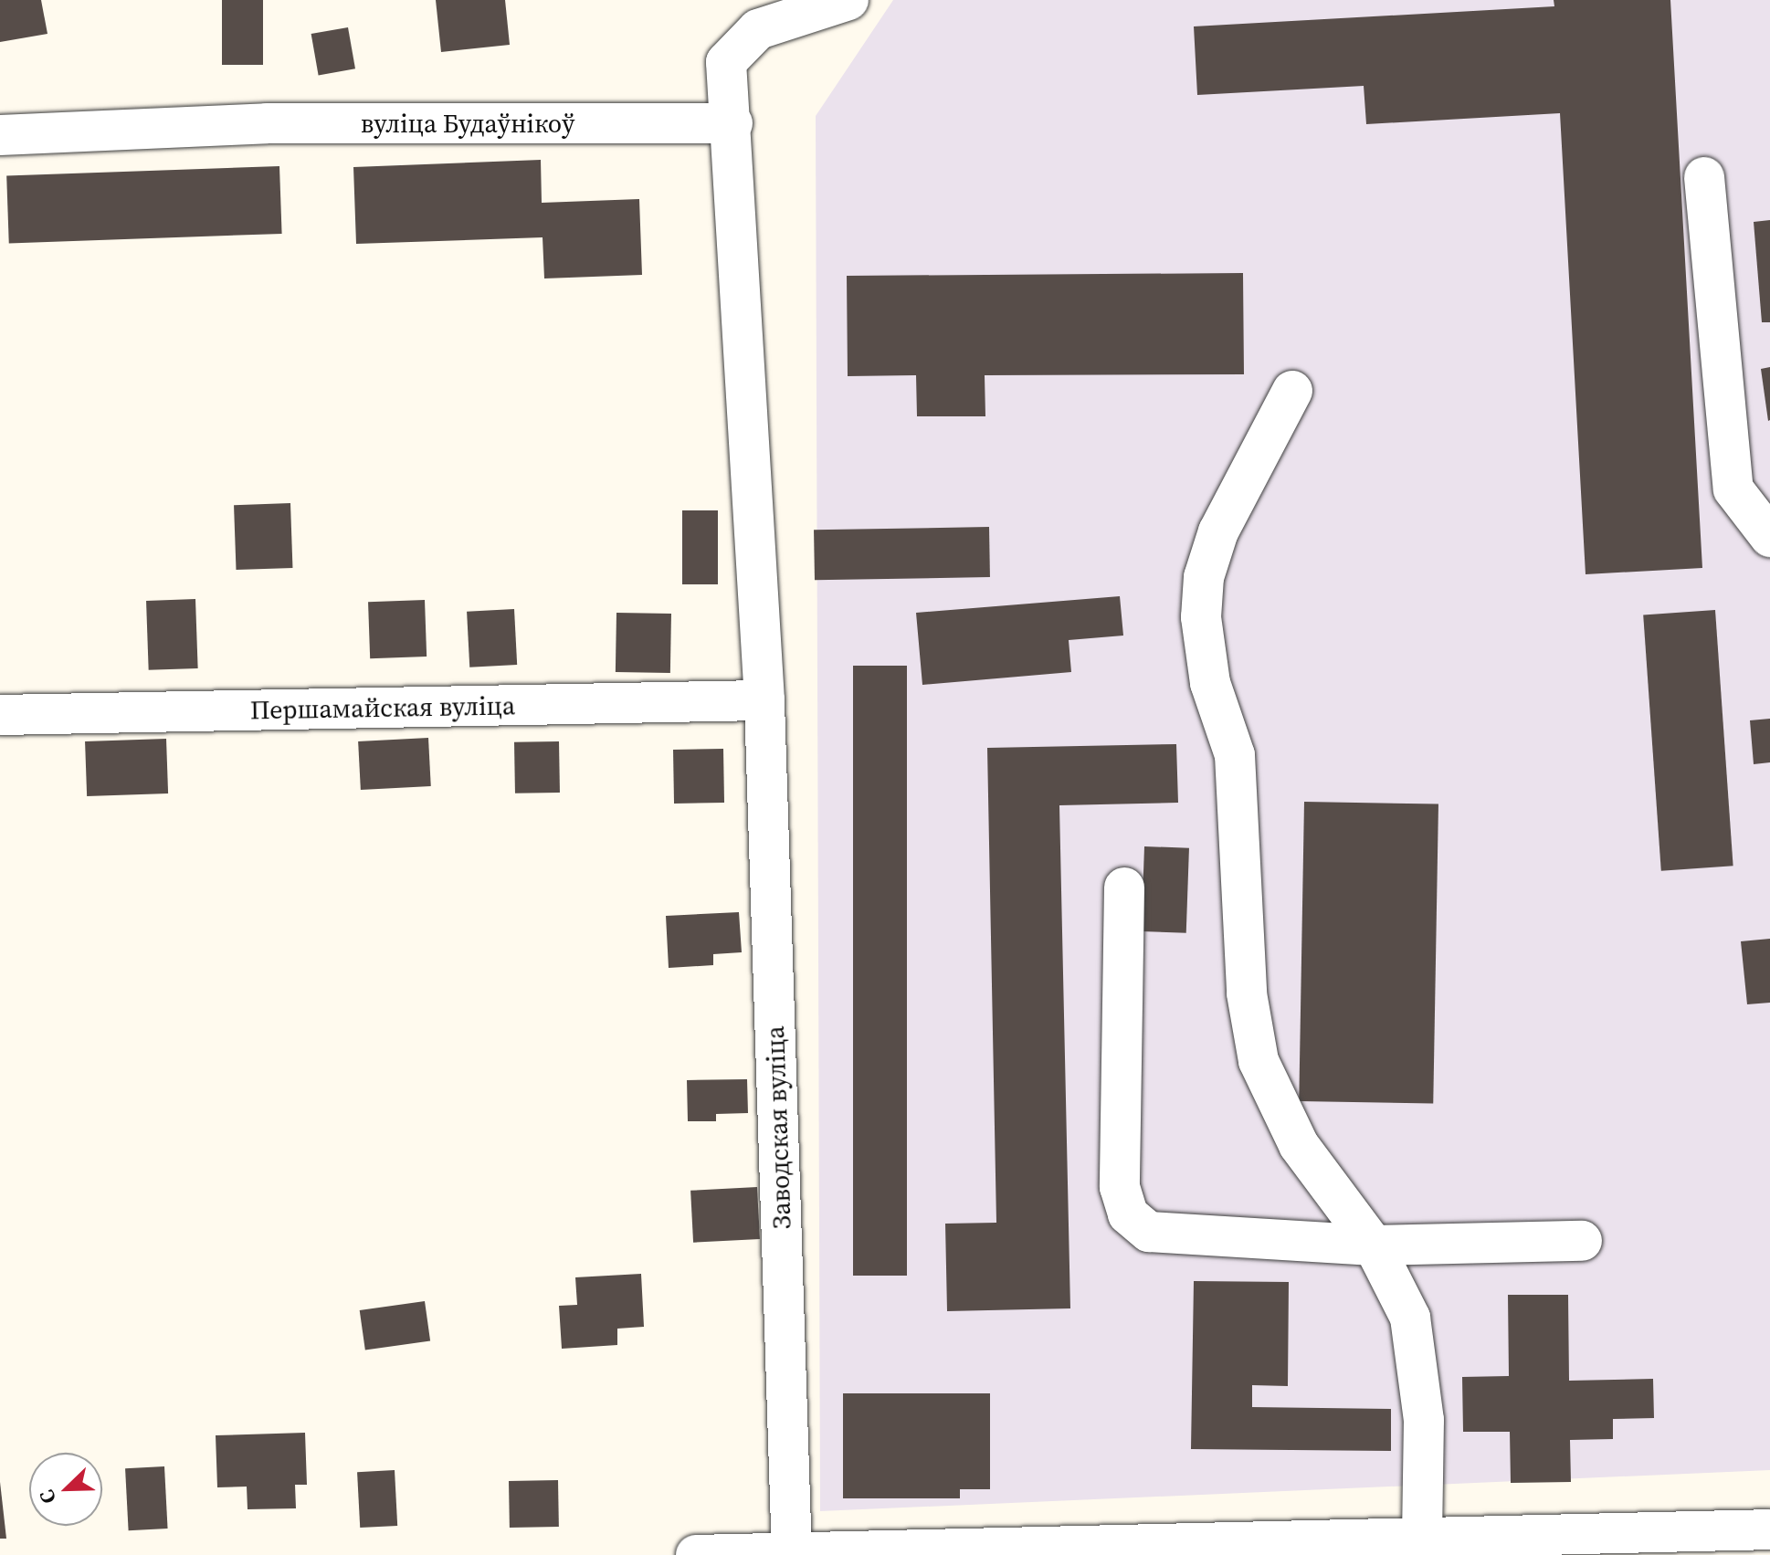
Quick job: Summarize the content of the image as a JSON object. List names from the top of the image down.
{
  "streets": {
    "street": ["вуліца Будаўнікоў", "Першамайская вуліца", "Заводская вуліца"]
  },
  "crossings": [
    ["вуліца Будаўнікоў", "Заводская вуліца"],
    ["Першамайская вуліца", "Заводская вуліца"]
  ],
  "north": "bottom left"
}
